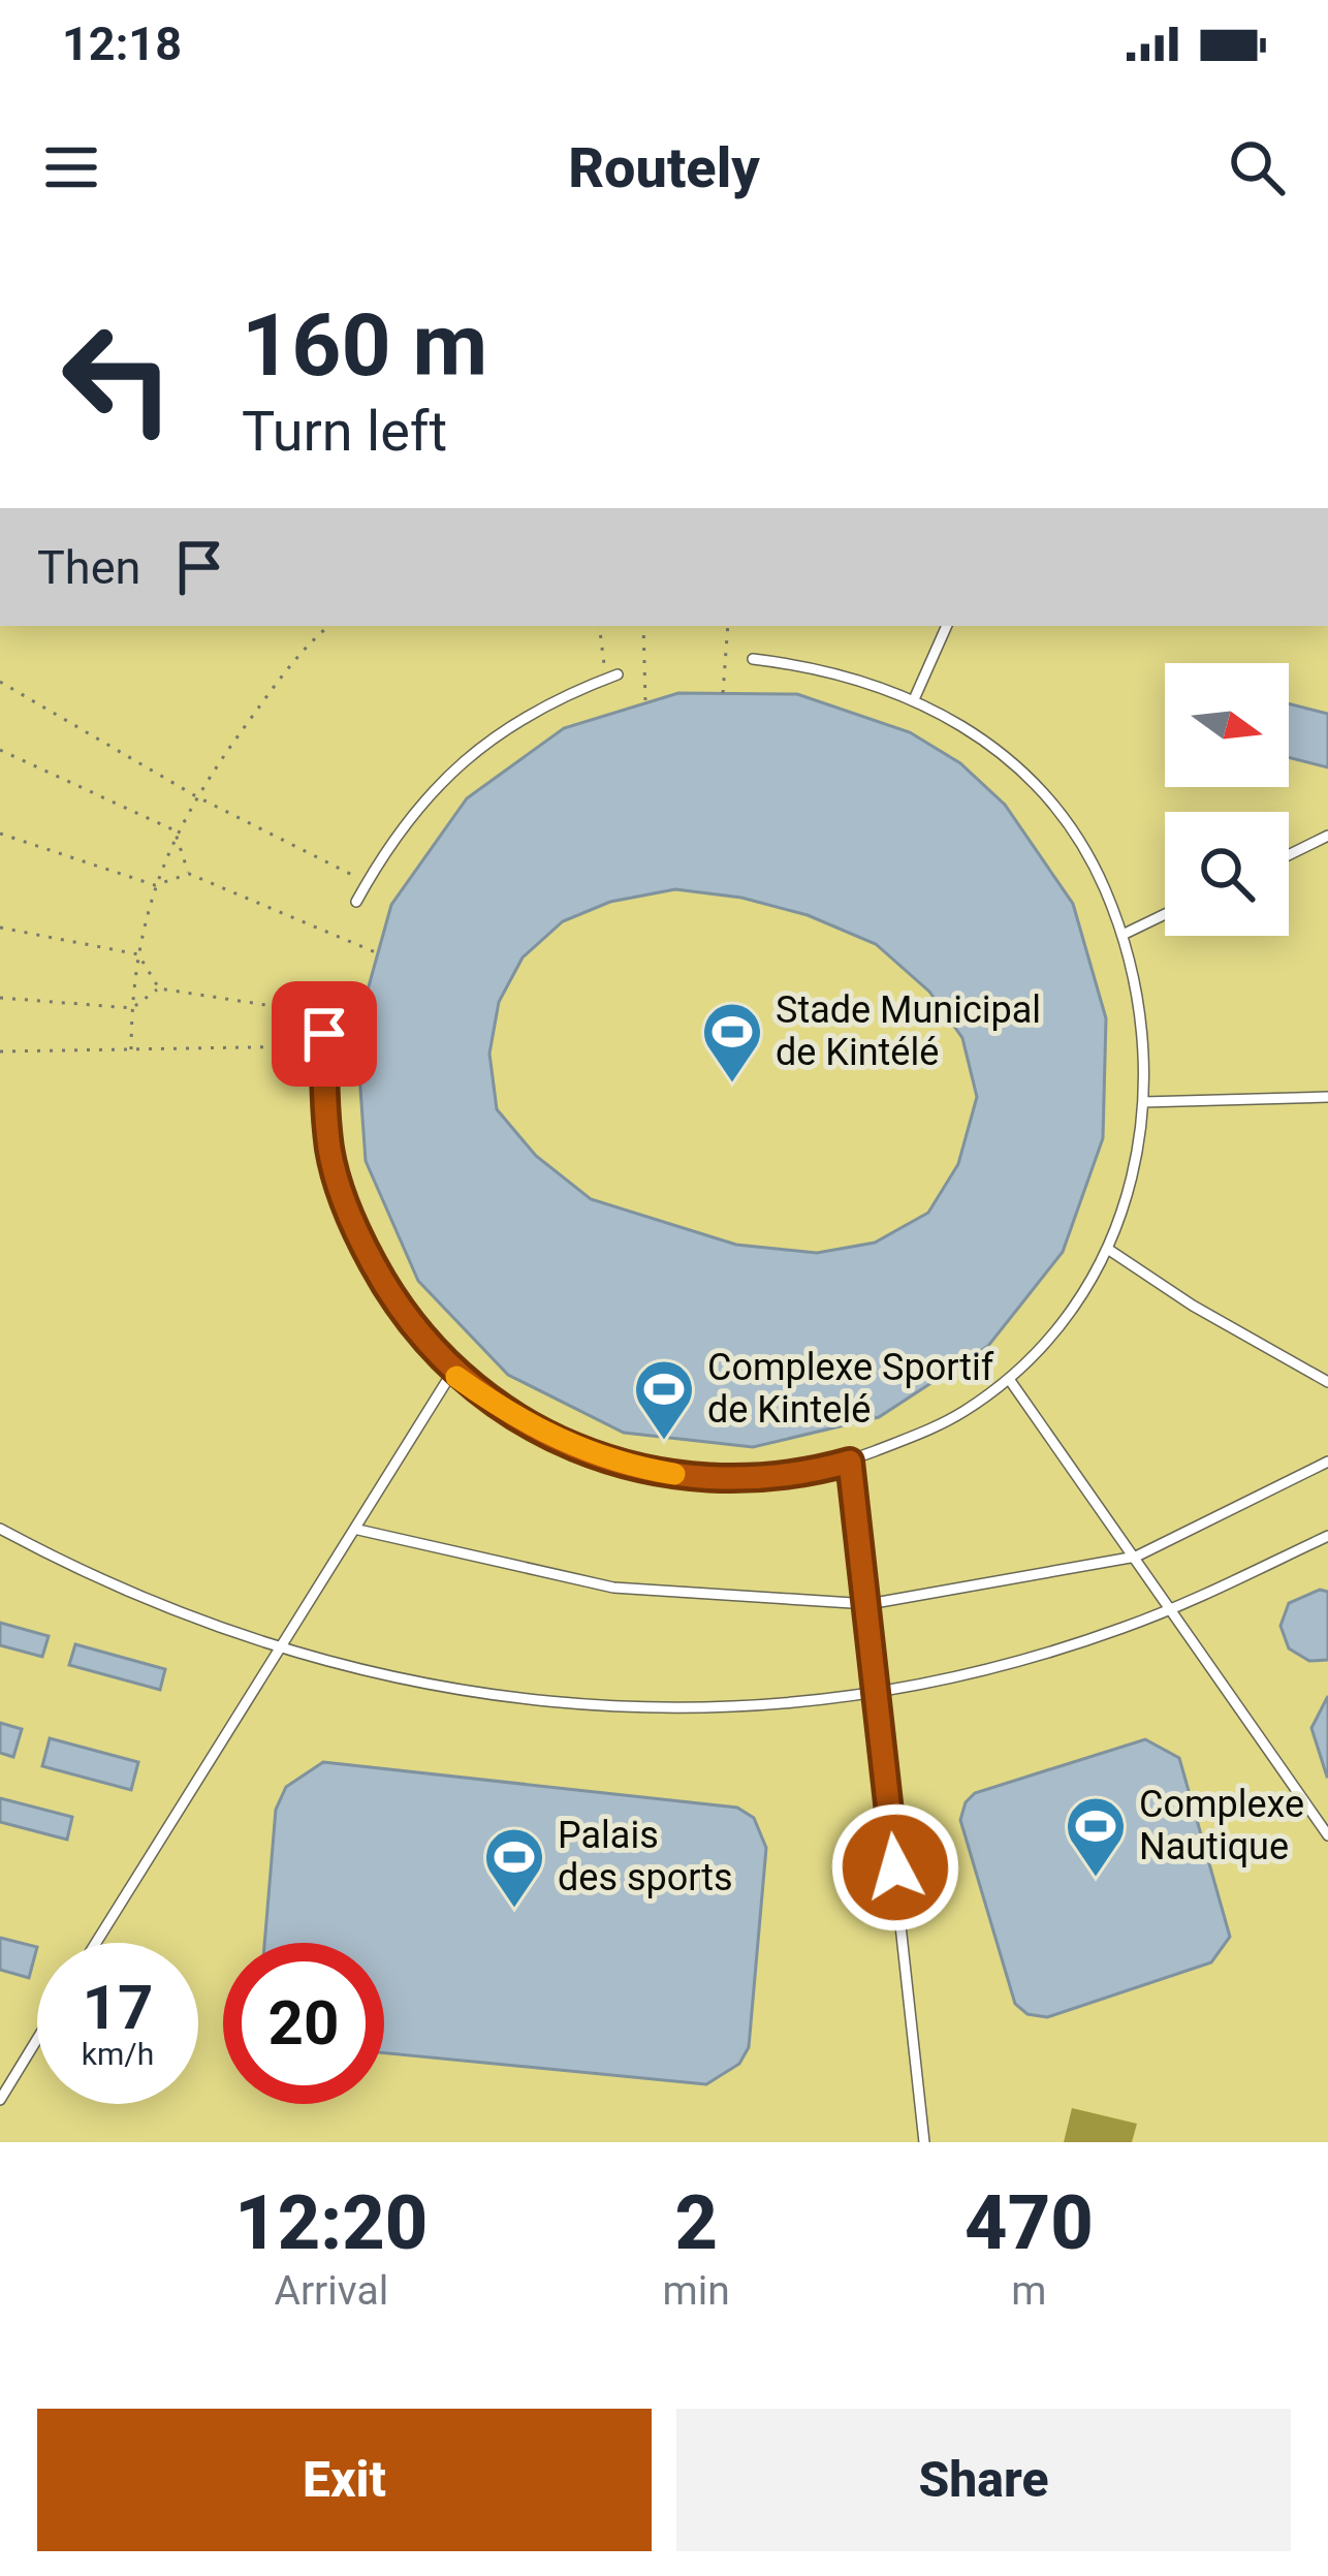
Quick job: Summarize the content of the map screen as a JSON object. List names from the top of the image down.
{
  "places": {
    "sports": [
      "Stade Municipal de Kintélé",
      "Complexe Sportif de Kintelé",
      "Complexe Nautique",
      "Palais des sports"
    ]
  },
  "north": "right",
  "page": {
    "status": "12:18",
    "header": "Routely",
    "turn": ["160 m", "Turn left"],
    "then": "Then",
    "speed": "17 km/h",
    "limit": "20",
    "eta": [
      "12:20",
      "Arrival",
      "2",
      "min",
      "470",
      "m"
    ],
    "buttons": ["Exit", "Share"]
  }
}
